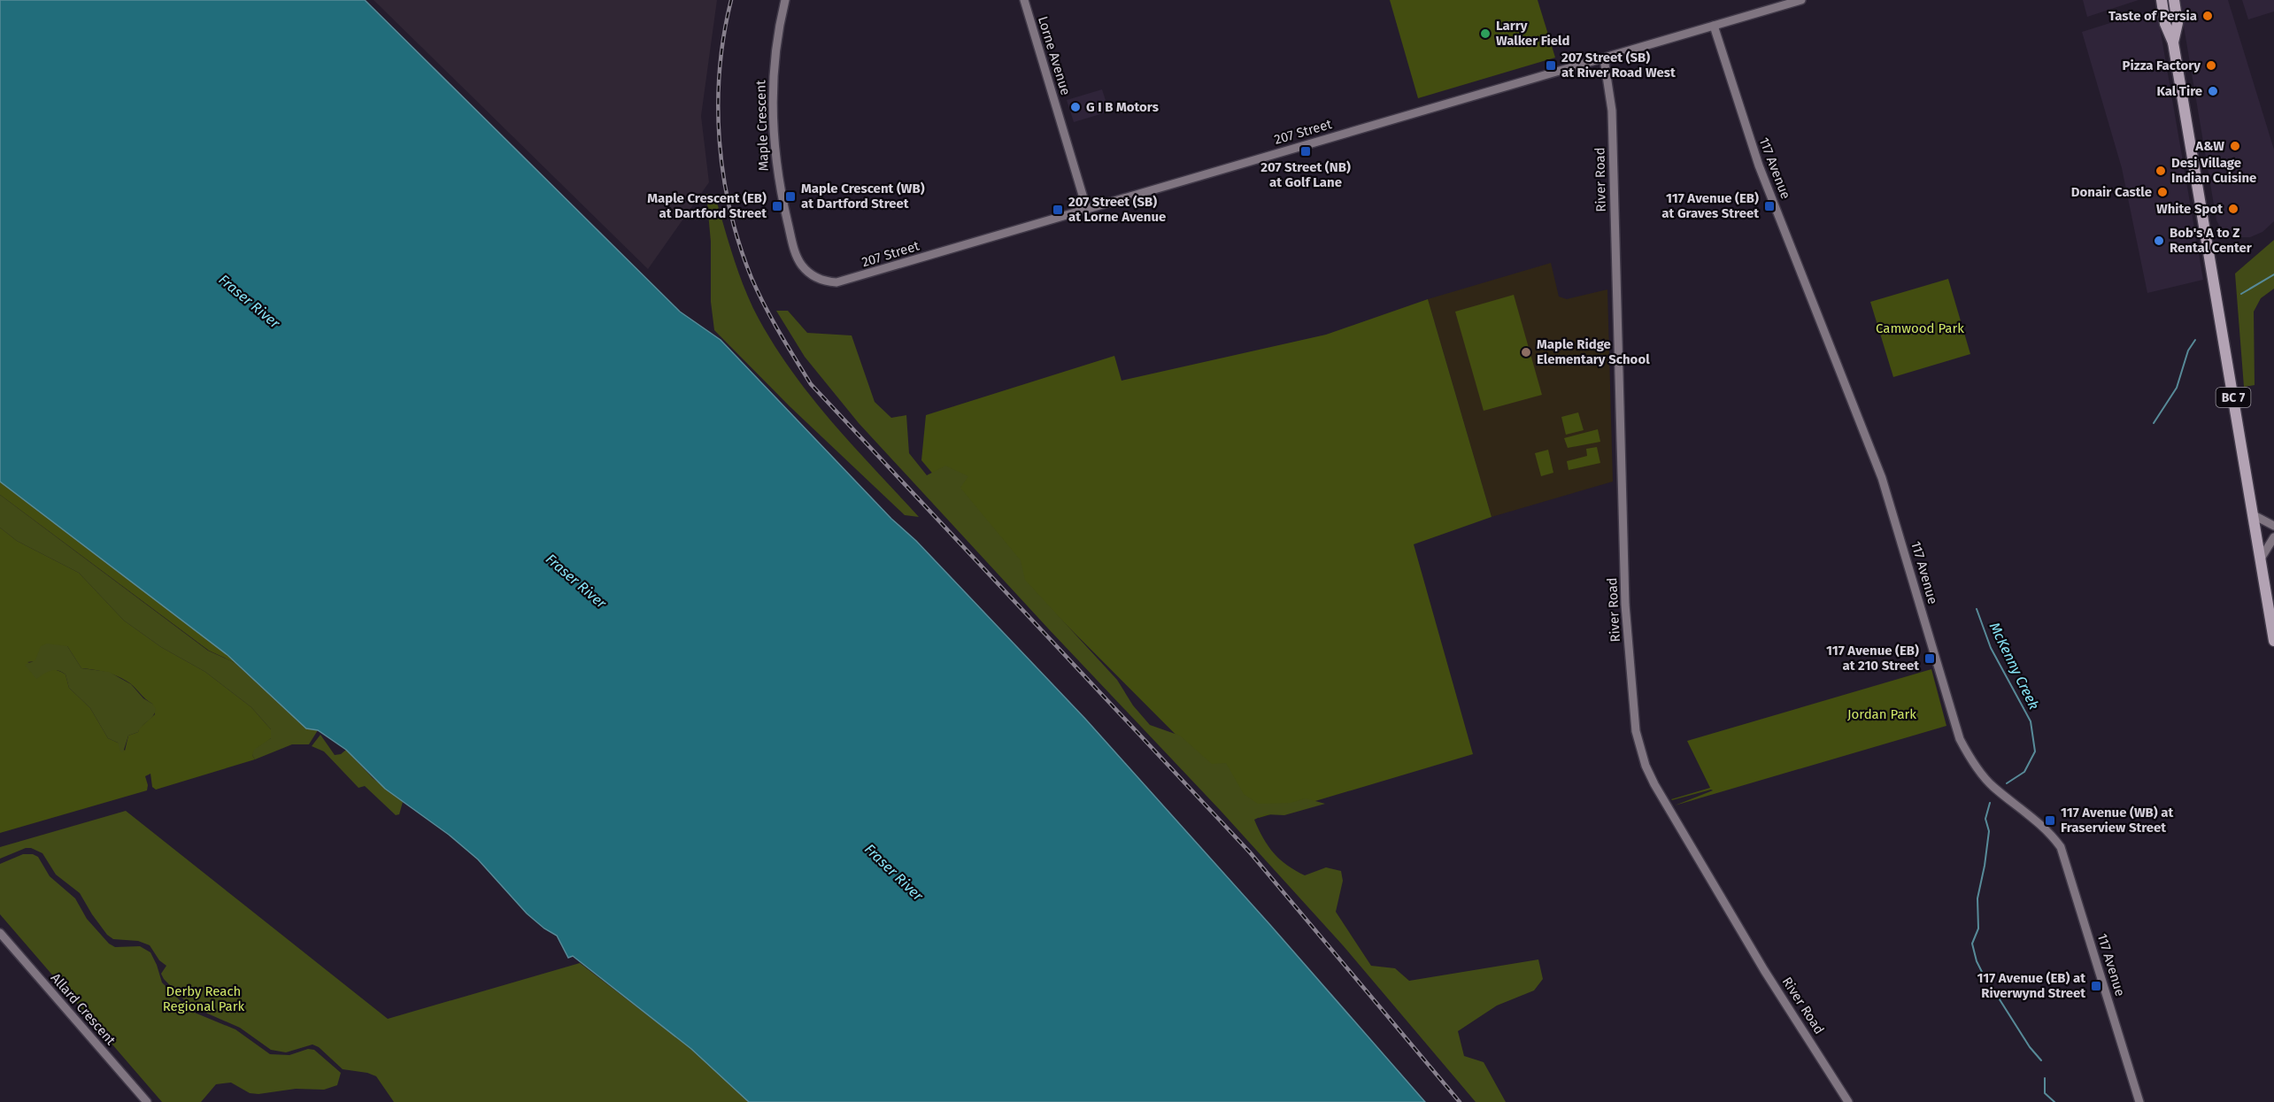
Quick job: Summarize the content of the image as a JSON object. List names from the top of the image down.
{
  "streets": {
    "highway": ["BC 7"],
    "street": [
      "Lorne Avenue",
      "Maple Crescent",
      "207 Street",
      "117 Avenue",
      "River Road",
      "Allard Crescent"
    ]
  },
  "crossings": [
    ["Lorne Avenue", "207 Street"],
    ["Maple Crescent", "207 Street"],
    ["207 Street", "117 Avenue"],
    ["207 Street", "River Road"]
  ],
  "water": ["Fraser River", "McKenny Creek"],
  "parks": ["Camwood Park", "Jordan Park", "Derby Reach Regional Park"],
  "places": {
    "other": [
      "Taste of Persia",
      "Larry Walker Field",
      "Pizza Factory",
      "Kal Tire",
      "G I B Motors",
      "A&W",
      "Desi Village Indian Cuisine",
      "Donair Castle",
      "White Spot",
      "Bob's A to Z Rental Center",
      "Maple Ridge Elementary School"
    ],
    "transit": [
      "207 Street (SB) at River Road West",
      "207 Street (NB) at Golf Lane",
      "Maple Crescent (WB) at Dartford Street",
      "Maple Crescent (EB) at Dartford Street",
      "117 Avenue (EB) at Graves Street",
      "207 Street (SB) at Lorne Avenue",
      "117 Avenue (EB) at 210 Street",
      "117 Avenue (WB) at Fraserview Street",
      "117 Avenue (EB) at Riverwynd Street"
    ]
  }
}
